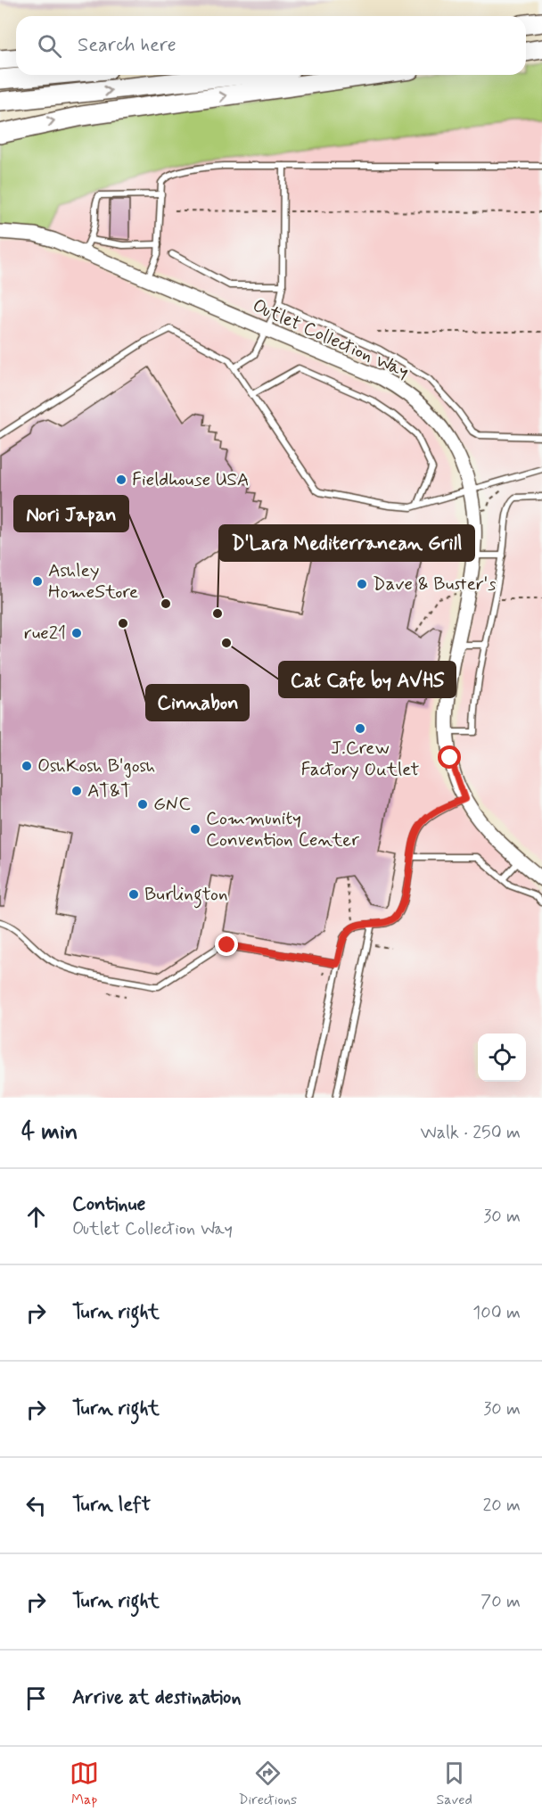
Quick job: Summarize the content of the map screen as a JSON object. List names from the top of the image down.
{
  "streets": {
    "street": ["Outlet Collection Way"]
  },
  "places": [
    "Fieldhouse USA",
    "Ashley HomeStore",
    "Dave & Buster's",
    "Nori Japan",
    "D'Lara Mediterranean Grill",
    "Cinnabon",
    "rue21",
    "Cat Cafe by AVHS",
    "J.Crew Factory Outlet",
    "OshKosh B'gosh",
    "AT&T",
    "GNC",
    "Community Convention Center",
    "Burlington"
  ],
  "page": {
    "search": "Search here",
    "heading": ["4 min", "Walk · 250 m"],
    "list": [
      ["Continue", "Outlet Collection Way", "30 m"],
      ["Turn right", "100 m"],
      ["Turn right", "30 m"],
      ["Turn left", "20 m"],
      ["Turn right", "70 m"],
      "Arrive at destination"
    ],
    "nav": ["Map", "Directions", "Saved"]
  }
}
